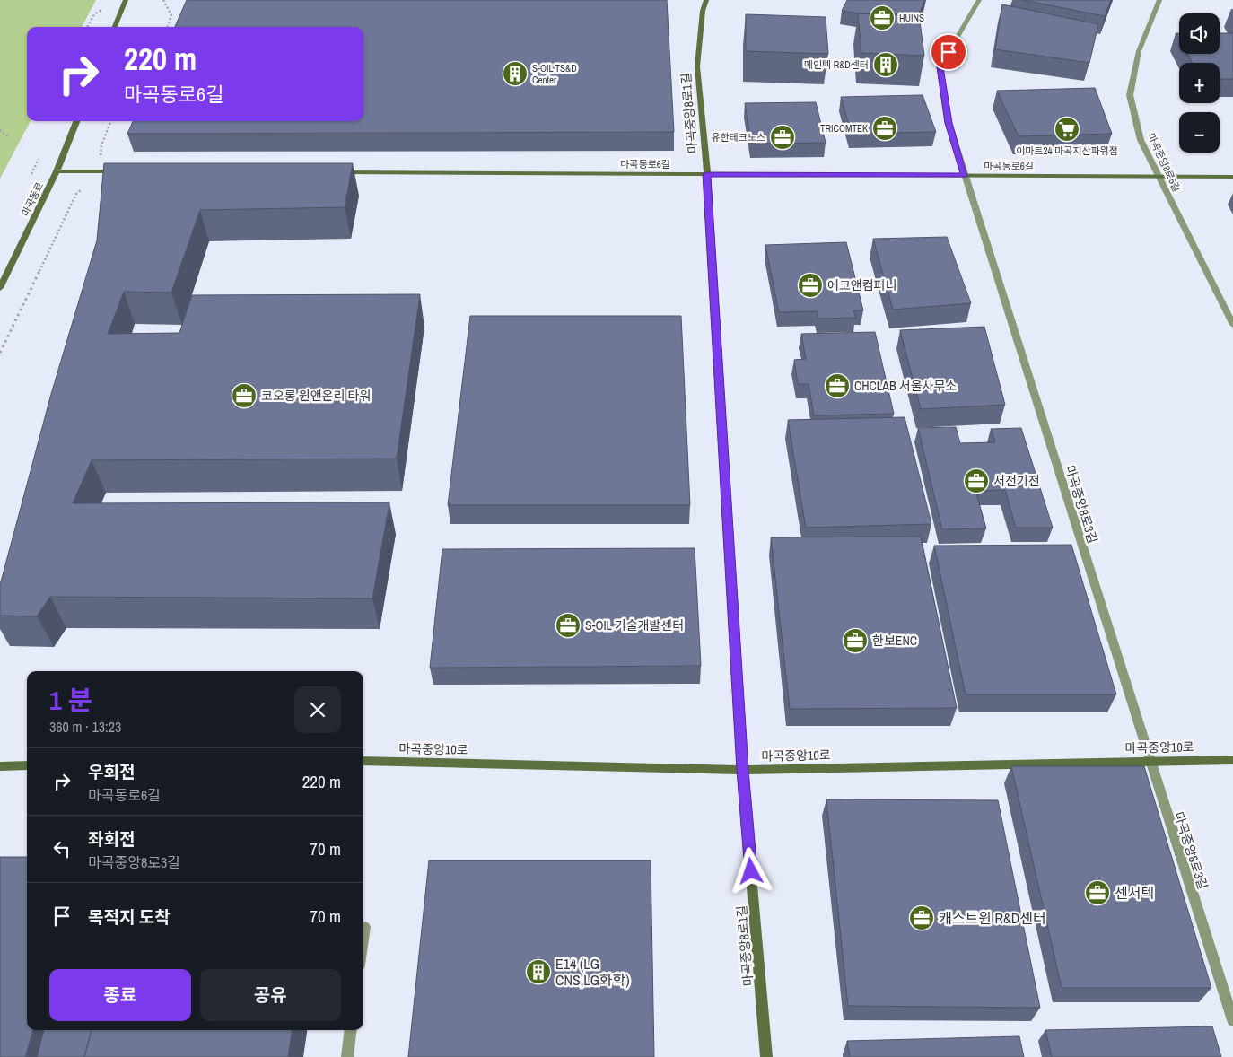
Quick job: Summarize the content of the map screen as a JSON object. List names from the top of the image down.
{
  "streets": {
    "street": [
      "마곡중앙8로1길",
      "마곡중앙8로5길",
      "마곡동로6길",
      "마곡동로",
      "마곡중앙8로3길",
      "마곡중앙10로"
    ]
  },
  "crossings": [
    ["마곡중앙8로1길", "마곡동로6길"],
    ["마곡중앙8로1길", "마곡중앙10로"],
    ["마곡중앙8로5길", "마곡동로6길"],
    ["마곡동로6길", "마곡중앙8로3길"],
    ["마곡중앙8로3길", "마곡중앙10로"]
  ],
  "places": {
    "office": [
      "HUINS",
      "TRICOMTEK",
      "유한테크노스",
      "에코앤컴퍼니",
      "CHCLAB 서울사무소",
      "코오롱 원앤온리 타워",
      "서전기전",
      "S-OIL 기술개발센터",
      "한보ENC",
      "센서텍",
      "캐스트윈 R&D센터"
    ],
    "building": ["메인텍 R&D센터", "S-OIL TS&D Center", "E14 (LG CNS,LG화학)"],
    "supermarket": ["이마트24 마곡지산파워점"]
  },
  "page": {
    "map_buttons": ["+", "−"],
    "turn": ["220 m", "마곡동로6길"],
    "heading": ["1 분", "360 m · 13:23"],
    "list": [
      {
        "name": "우회전",
        "note": "마곡동로6길",
        "value": "220 m"
      },
      {
        "name": "좌회전",
        "note": "마곡중앙8로3길",
        "value": "70 m"
      },
      {
        "name": "목적지 도착",
        "value": "70 m"
      }
    ],
    "buttons": ["종료", "공유"]
  }
}
